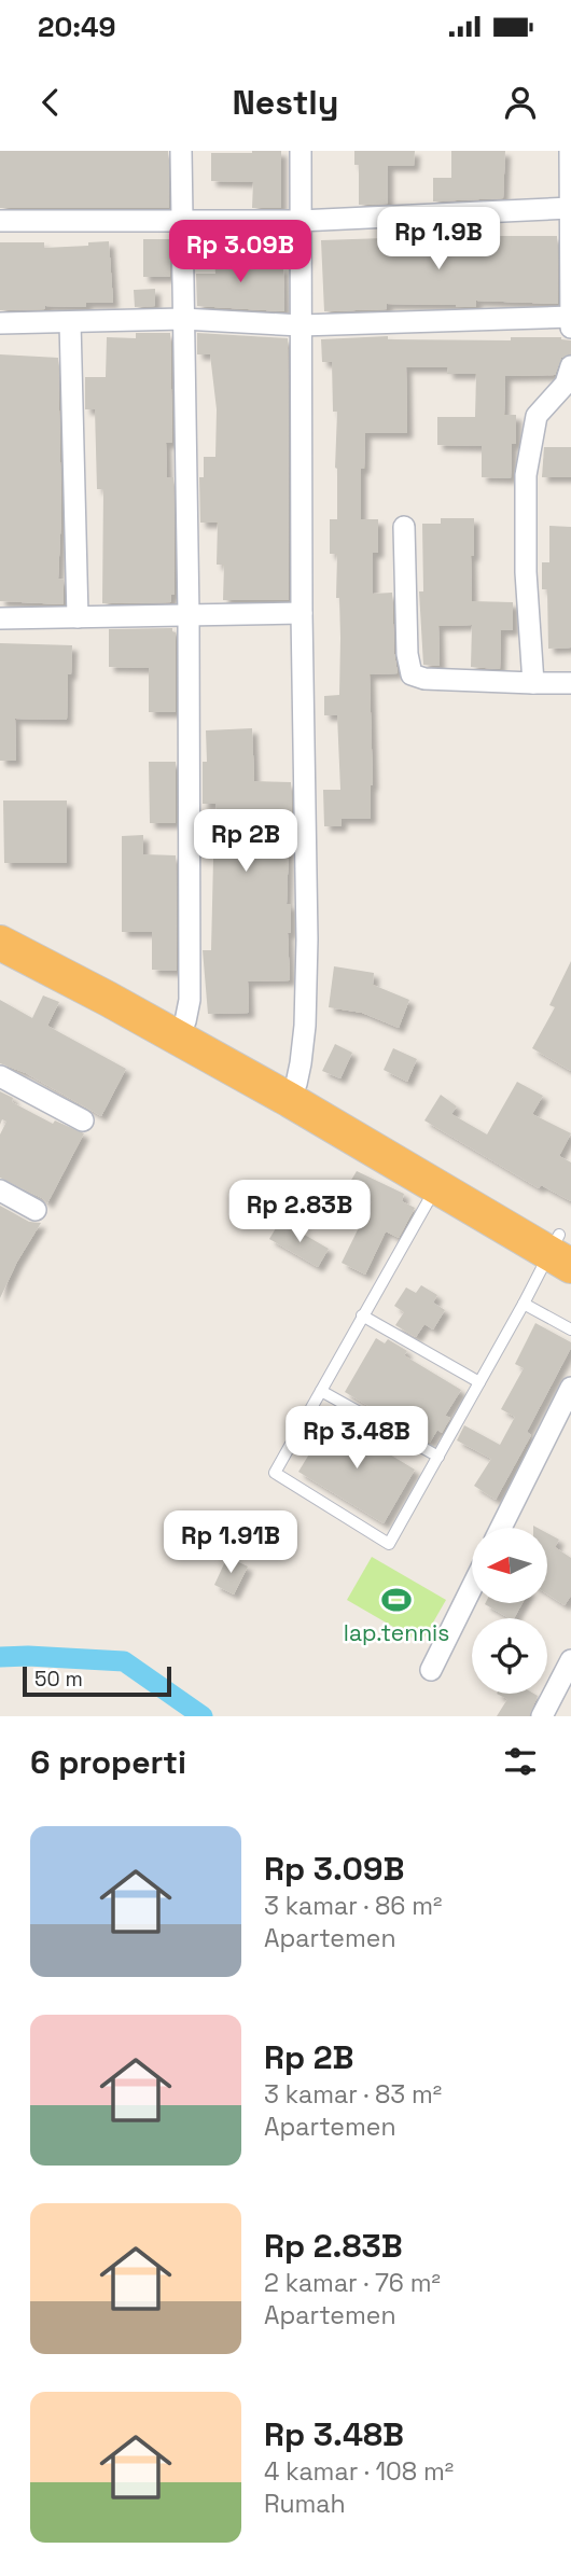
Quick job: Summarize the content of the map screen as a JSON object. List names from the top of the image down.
{
  "places": {
    "sports": ["lap.tennis"]
  },
  "scale_bar": "50 m",
  "north": "left",
  "page": {
    "status": "20:49",
    "header": "Nestly",
    "price": [
      "Rp 1.9B",
      "Rp 3.09B",
      "Rp 2B",
      "Rp 2.83B",
      "Rp 3.48B",
      "Rp 1.91B"
    ],
    "scale": "50 m",
    "heading": "6 properti",
    "list": [
      {
        "name": "Rp 3.09B",
        "note": "3 kamar · 86 m² · Apartemen"
      },
      {
        "name": "Rp 2B",
        "note": "3 kamar · 83 m² · Apartemen"
      },
      {
        "name": "Rp 2.83B",
        "note": "2 kamar · 76 m² · Apartemen"
      },
      {
        "name": "Rp 3.48B",
        "note": "4 kamar · 108 m² · Rumah"
      }
    ]
  }
}
